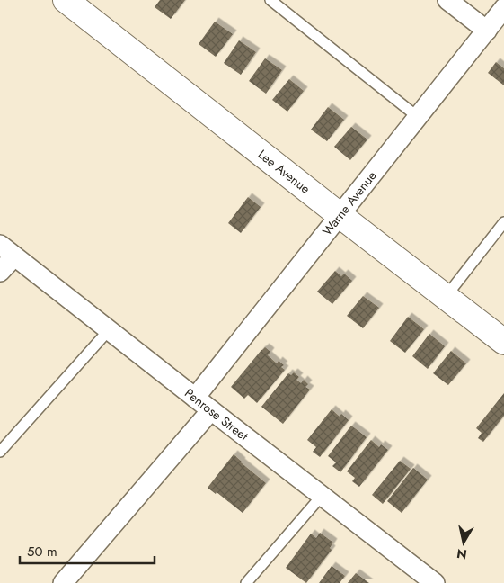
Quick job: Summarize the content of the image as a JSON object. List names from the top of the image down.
{
  "streets": {
    "street": ["Lee Avenue", "Warne Avenue", "Penrose Street"]
  },
  "crossings": [
    ["Lee Avenue", "Warne Avenue"],
    ["Warne Avenue", "Penrose Street"]
  ],
  "scale_bar": "50 m",
  "north": "bottom"
}
